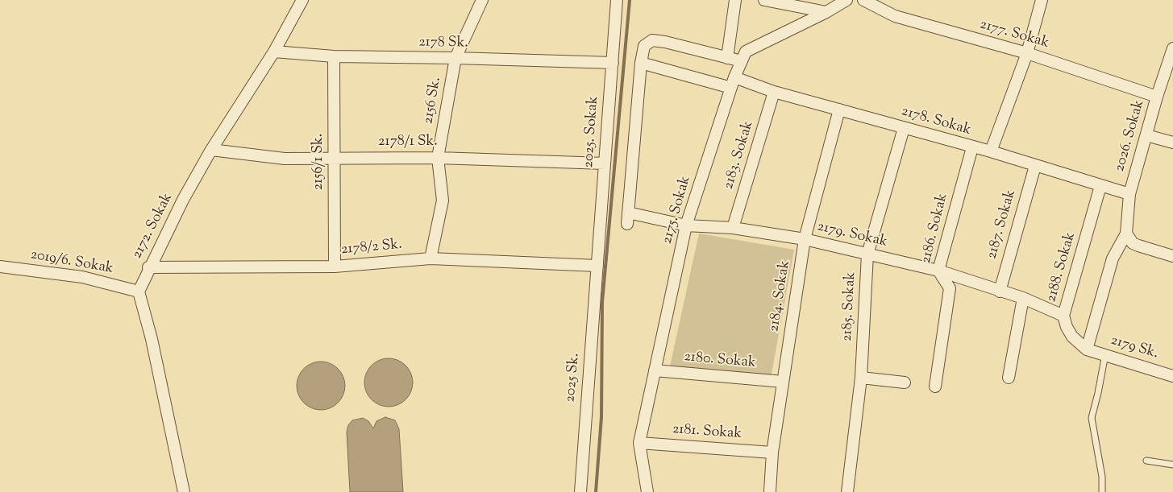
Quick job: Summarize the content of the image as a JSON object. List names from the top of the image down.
{
  "streets": {
    "street": [
      "2177. Sokak",
      "2178 Sk.",
      "2156 Sk.",
      "2178. Sokak",
      "2025. Sokak",
      "2026. Sokak",
      "2178/1 Sk.",
      "2183. Sokak",
      "2156/1 Sk.",
      "2175. Sokak",
      "2187. Sokak",
      "2172. Sokak",
      "2186. Sokak",
      "2179. Sokak",
      "2178/2 Sk.",
      "2019/6. Sokak",
      "2188. Sokak",
      "2184. Sokak",
      "2185. Sokak",
      "2179 Sk.",
      "2180. Sokak",
      "2025 Sk.",
      "2181. Sokak"
    ]
  },
  "crossings": [
    ["2177. Sokak", "2026. Sokak"],
    ["2178 Sk.", "2156 Sk."],
    ["2178 Sk.", "2025. Sokak"],
    ["2178 Sk.", "2156/1 Sk."],
    ["2178 Sk.", "2172. Sokak"],
    ["2156 Sk.", "2178/1 Sk."],
    ["2156 Sk.", "2178/2 Sk."],
    ["2178. Sokak", "2026. Sokak"],
    ["2178. Sokak", "2183. Sokak"],
    ["2178. Sokak", "2175. Sokak"],
    ["2178. Sokak", "2187. Sokak"],
    ["2178. Sokak", "2186. Sokak"],
    ["2178. Sokak", "2188. Sokak"],
    ["2178. Sokak", "2184. Sokak"],
    ["2178. Sokak", "2185. Sokak"],
    ["2025. Sokak", "2178/1 Sk."],
    ["2025. Sokak", "2178/2 Sk."],
    ["2025. Sokak", "2025 Sk."],
    ["2178/1 Sk.", "2156/1 Sk."],
    ["2178/1 Sk.", "2172. Sokak"],
    ["2183. Sokak", "2179. Sokak"],
    ["2156/1 Sk.", "2178/2 Sk."],
    ["2175. Sokak", "2179. Sokak"],
    ["2175. Sokak", "2180. Sokak"],
    ["2175. Sokak", "2181. Sokak"],
    ["2187. Sokak", "2179. Sokak"],
    ["2172. Sokak", "2178/2 Sk."],
    ["2172. Sokak", "2019/6. Sokak"],
    ["2186. Sokak", "2179. Sokak"],
    ["2179. Sokak", "2188. Sokak"],
    ["2179. Sokak", "2184. Sokak"],
    ["2179. Sokak", "2185. Sokak"],
    ["2178/2 Sk.", "2025 Sk."],
    ["2188. Sokak", "2179 Sk."],
    ["2184. Sokak", "2180. Sokak"],
    ["2184. Sokak", "2181. Sokak"]
  ]
}
